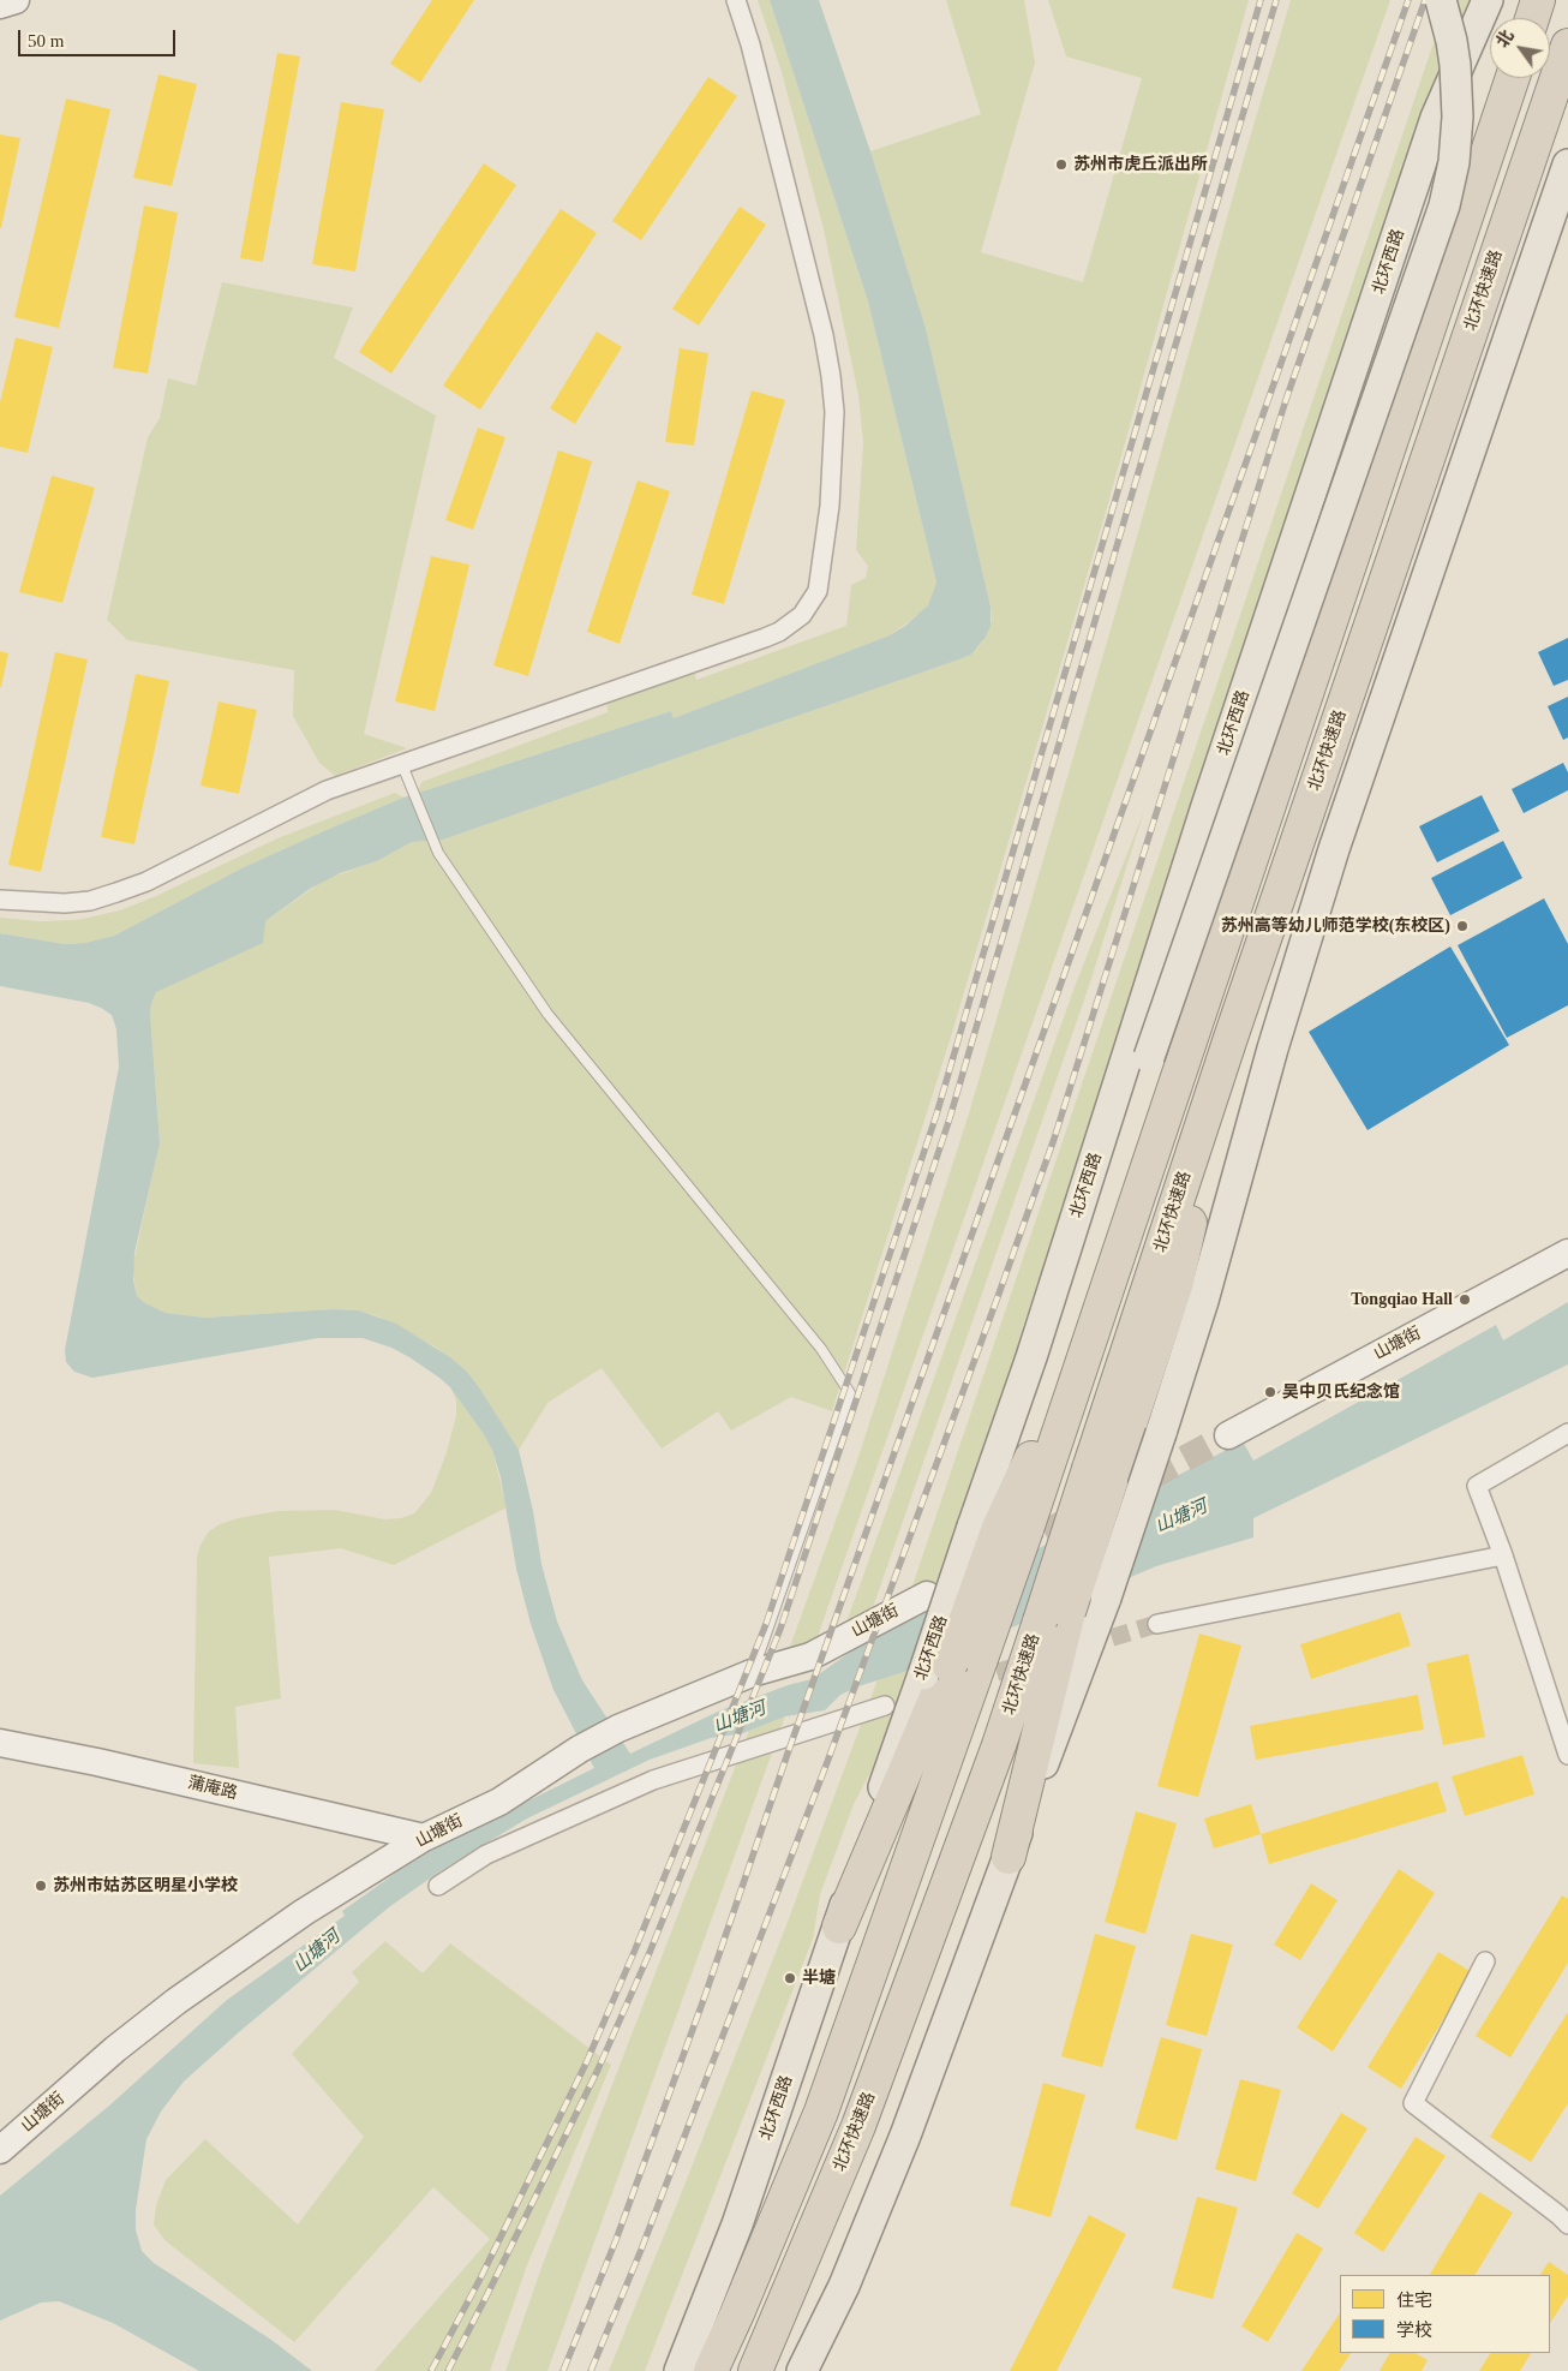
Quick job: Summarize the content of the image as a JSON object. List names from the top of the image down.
{
  "streets": {
    "highway": ["北环快速路"],
    "main road": ["北环西路"],
    "street": ["山塘街", "蒲庵路"]
  },
  "crossings": [
    ["山塘街", "蒲庵路"]
  ],
  "water": ["山塘河"],
  "places": [
    "苏州市虎丘派出所",
    "苏州高等幼儿师范学校(东校区)",
    "Tongqiao Hall",
    "吴中贝氏纪念馆",
    "苏州市姑苏区明星小学校",
    "半塘"
  ],
  "legend": ["住宅", "学校"],
  "scale_bar": "50 m",
  "north": "top left"
}
